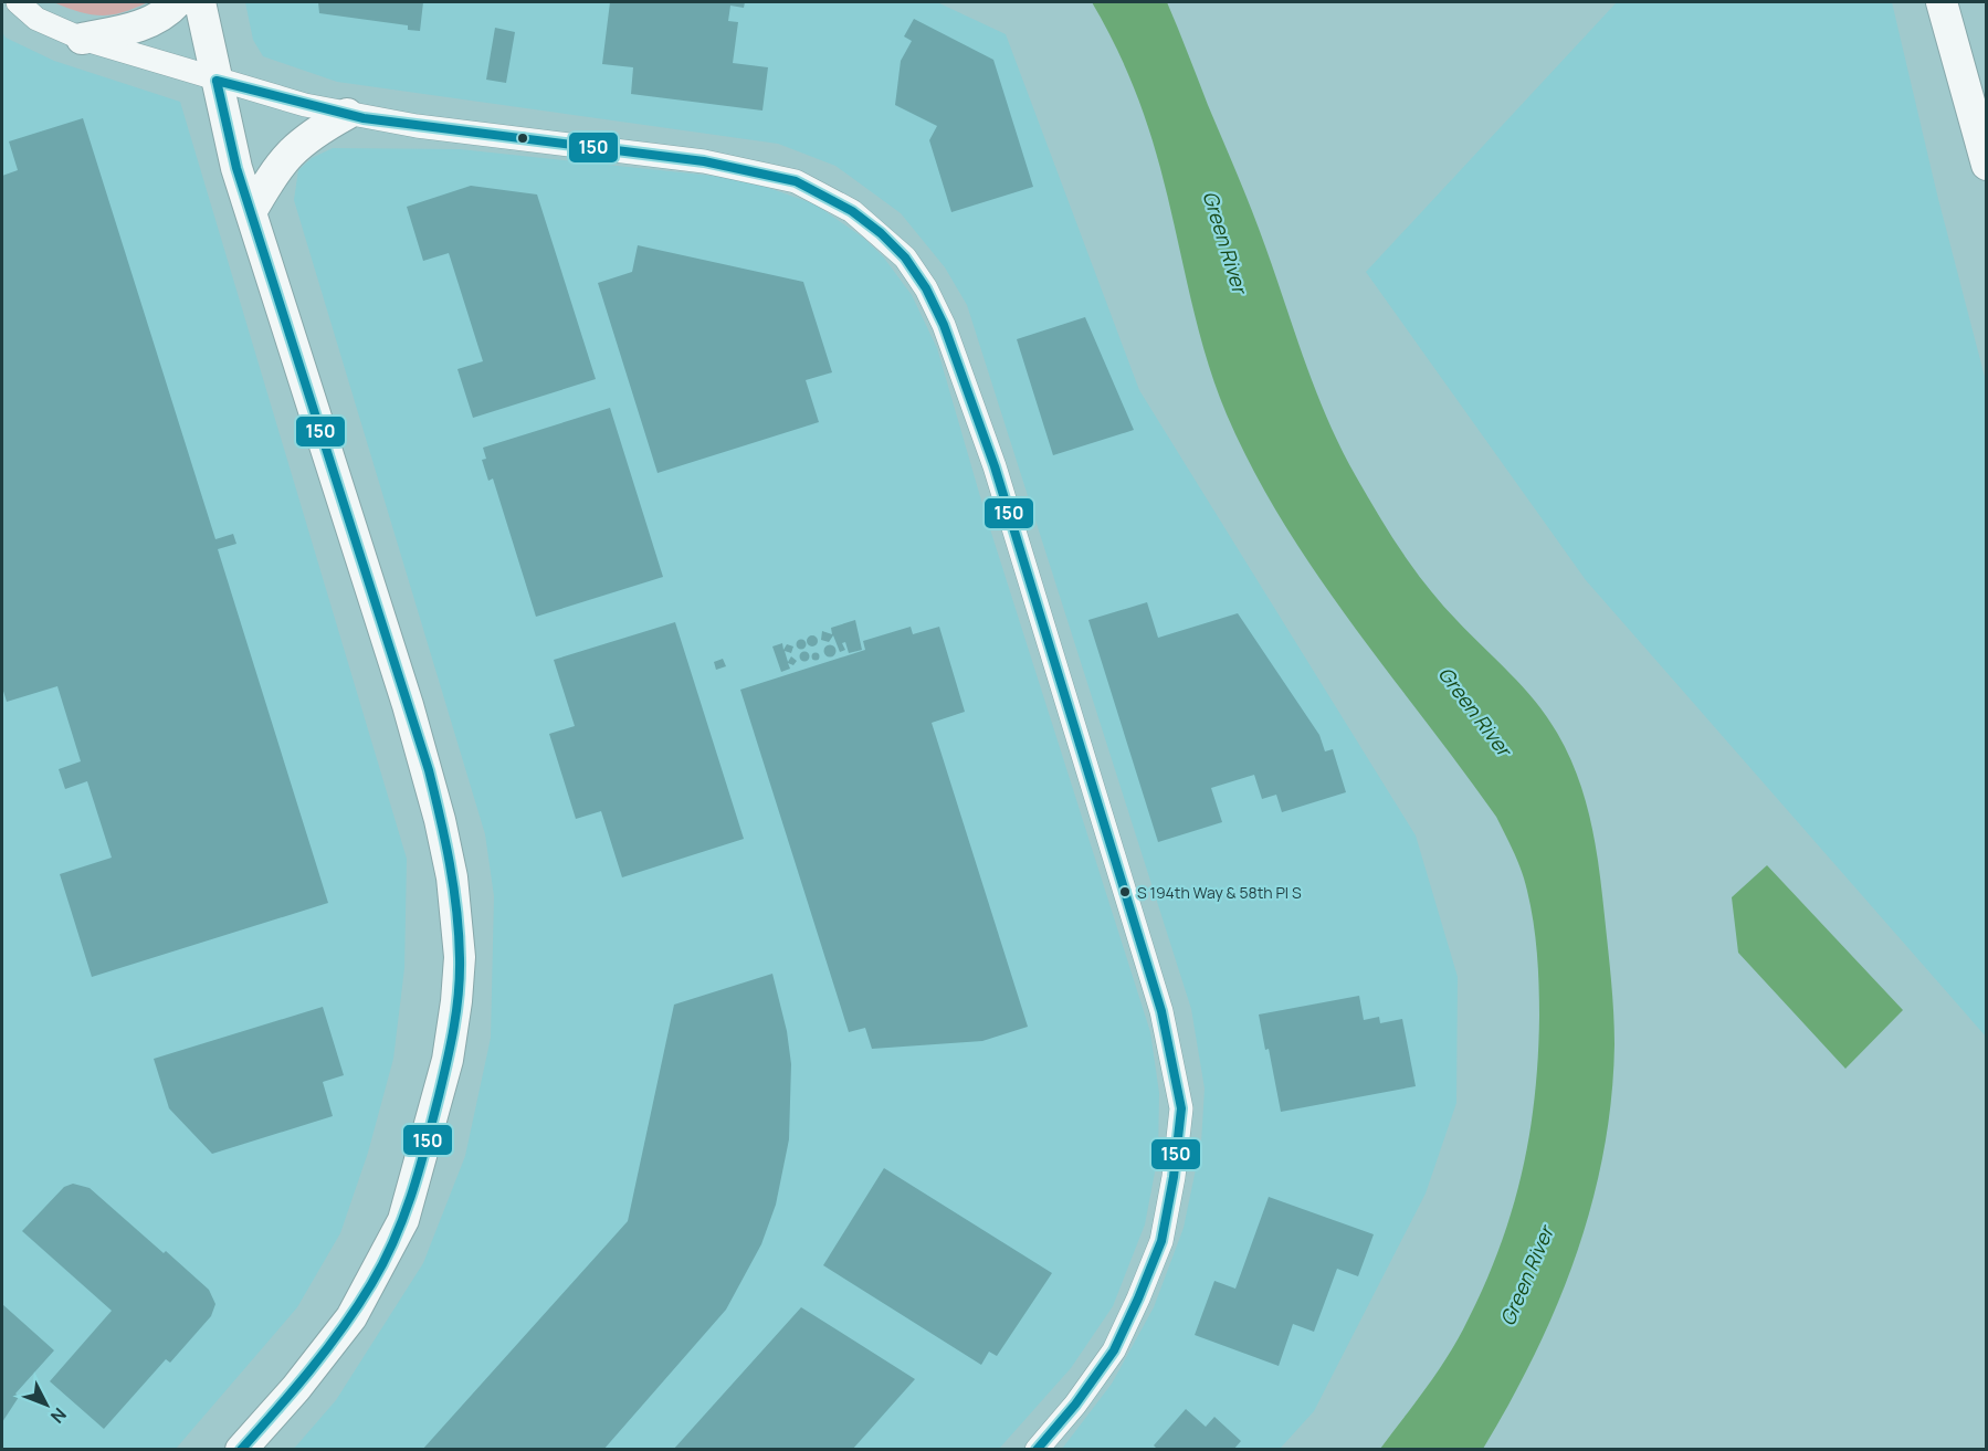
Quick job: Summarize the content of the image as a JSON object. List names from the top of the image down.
{
  "water": ["Green River"],
  "places": ["S 194th Way & 58th Pl S"],
  "lines": ["transit line 150"],
  "north": "bottom right"
}
